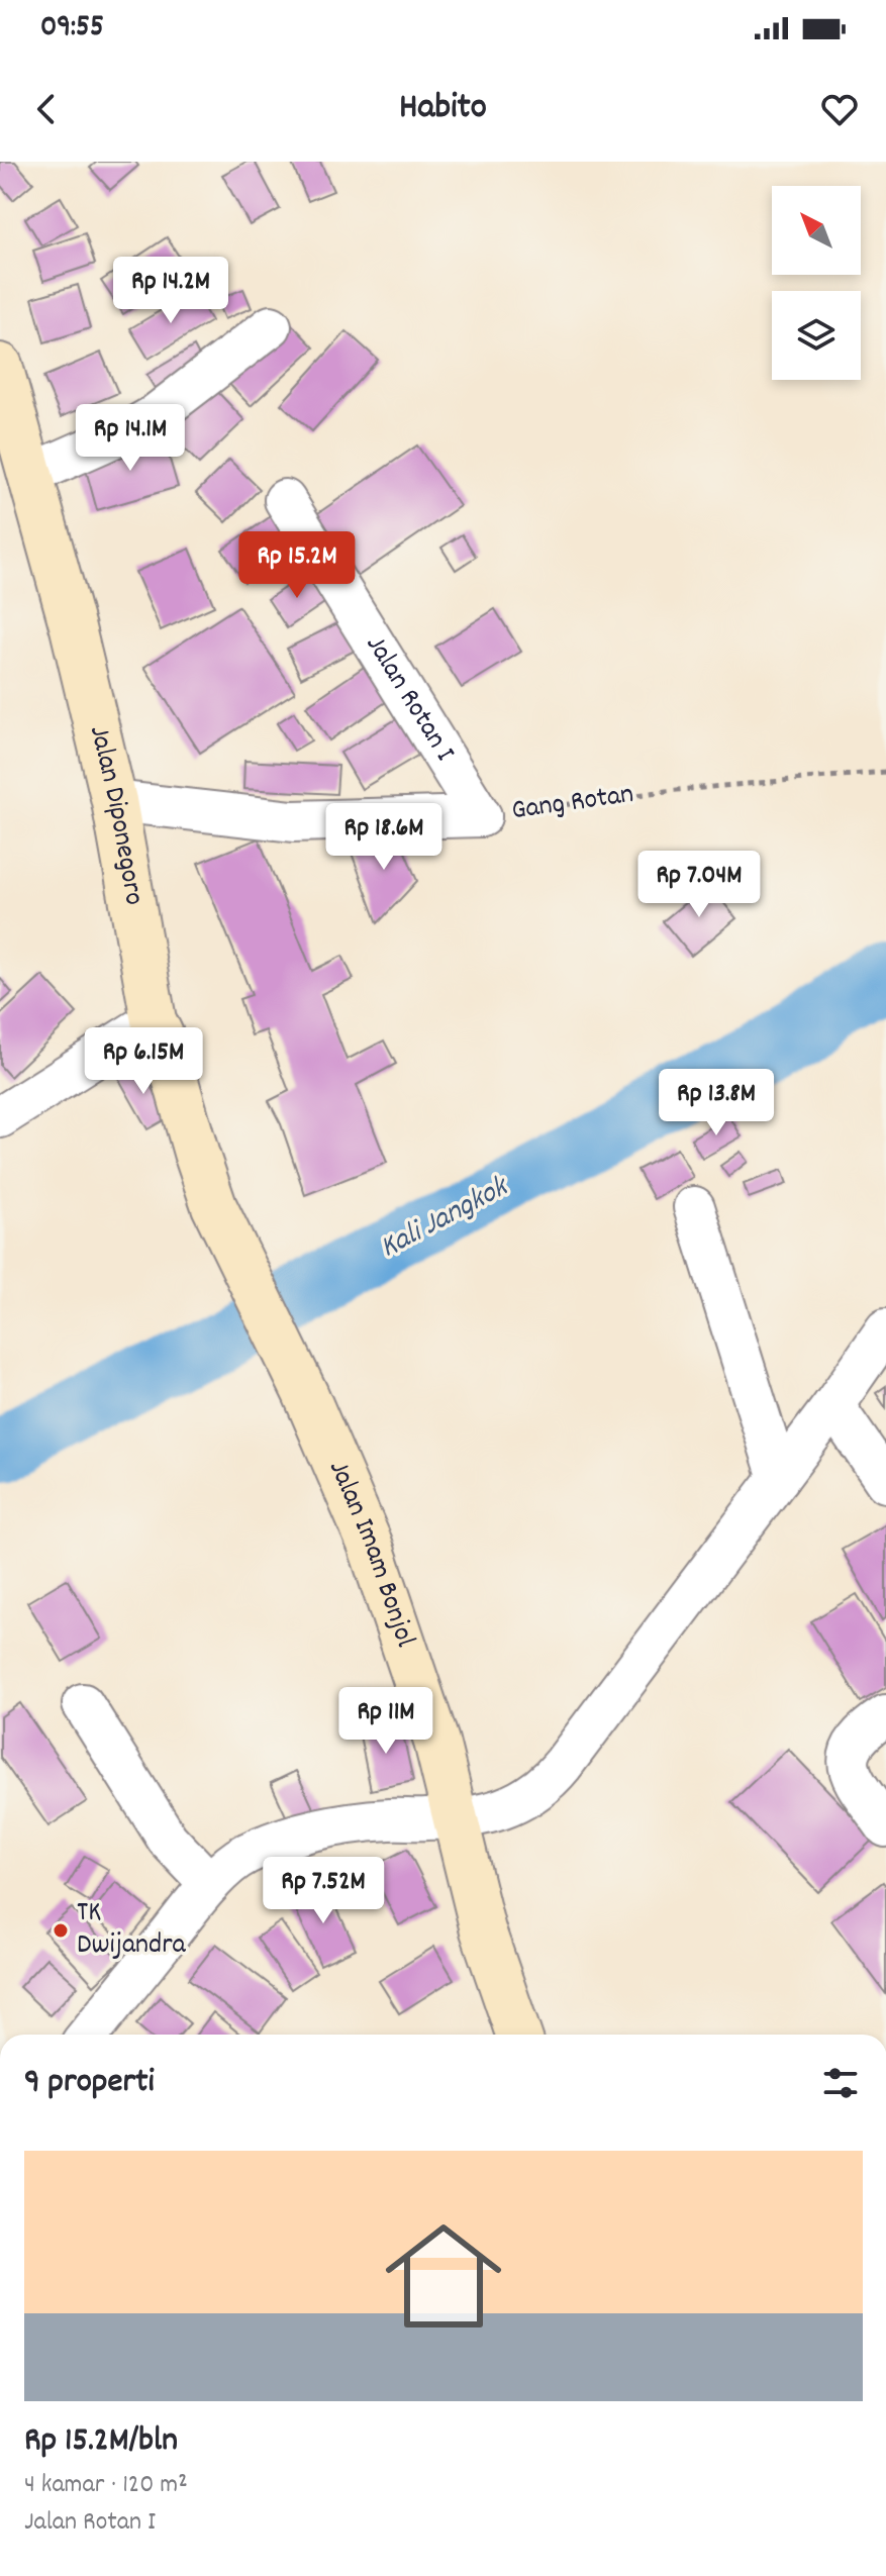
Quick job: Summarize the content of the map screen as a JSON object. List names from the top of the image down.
{
  "streets": {
    "main road": ["Jalan Diponegoro", "Jalan Imam Bonjol"],
    "street": ["Jalan Rotan I", "Gang Rotan"]
  },
  "crossings": [
    ["Jalan Rotan I", "Gang Rotan"],
    ["Gang Rotan", "Jalan Diponegoro"],
    ["Jalan Diponegoro", "Jalan Imam Bonjol"]
  ],
  "water": ["Kali Jangkok"],
  "places": ["TK Dwijandra"],
  "north": "top left",
  "page": {
    "status": "09:55",
    "header": "Habito",
    "price": [
      "Rp 14.2M",
      "Rp 14.1M",
      "Rp 15.2M",
      "Rp 18.6M",
      "Rp 7.04M",
      "Rp 6.15M",
      "Rp 13.8M",
      "Rp 11M",
      "Rp 7.52M"
    ],
    "heading": "9 properti",
    "list": [
      {
        "name": "Rp 15.2M/bln",
        "note": "4 kamar · 120 m² · Jalan Rotan I"
      }
    ]
  }
}
